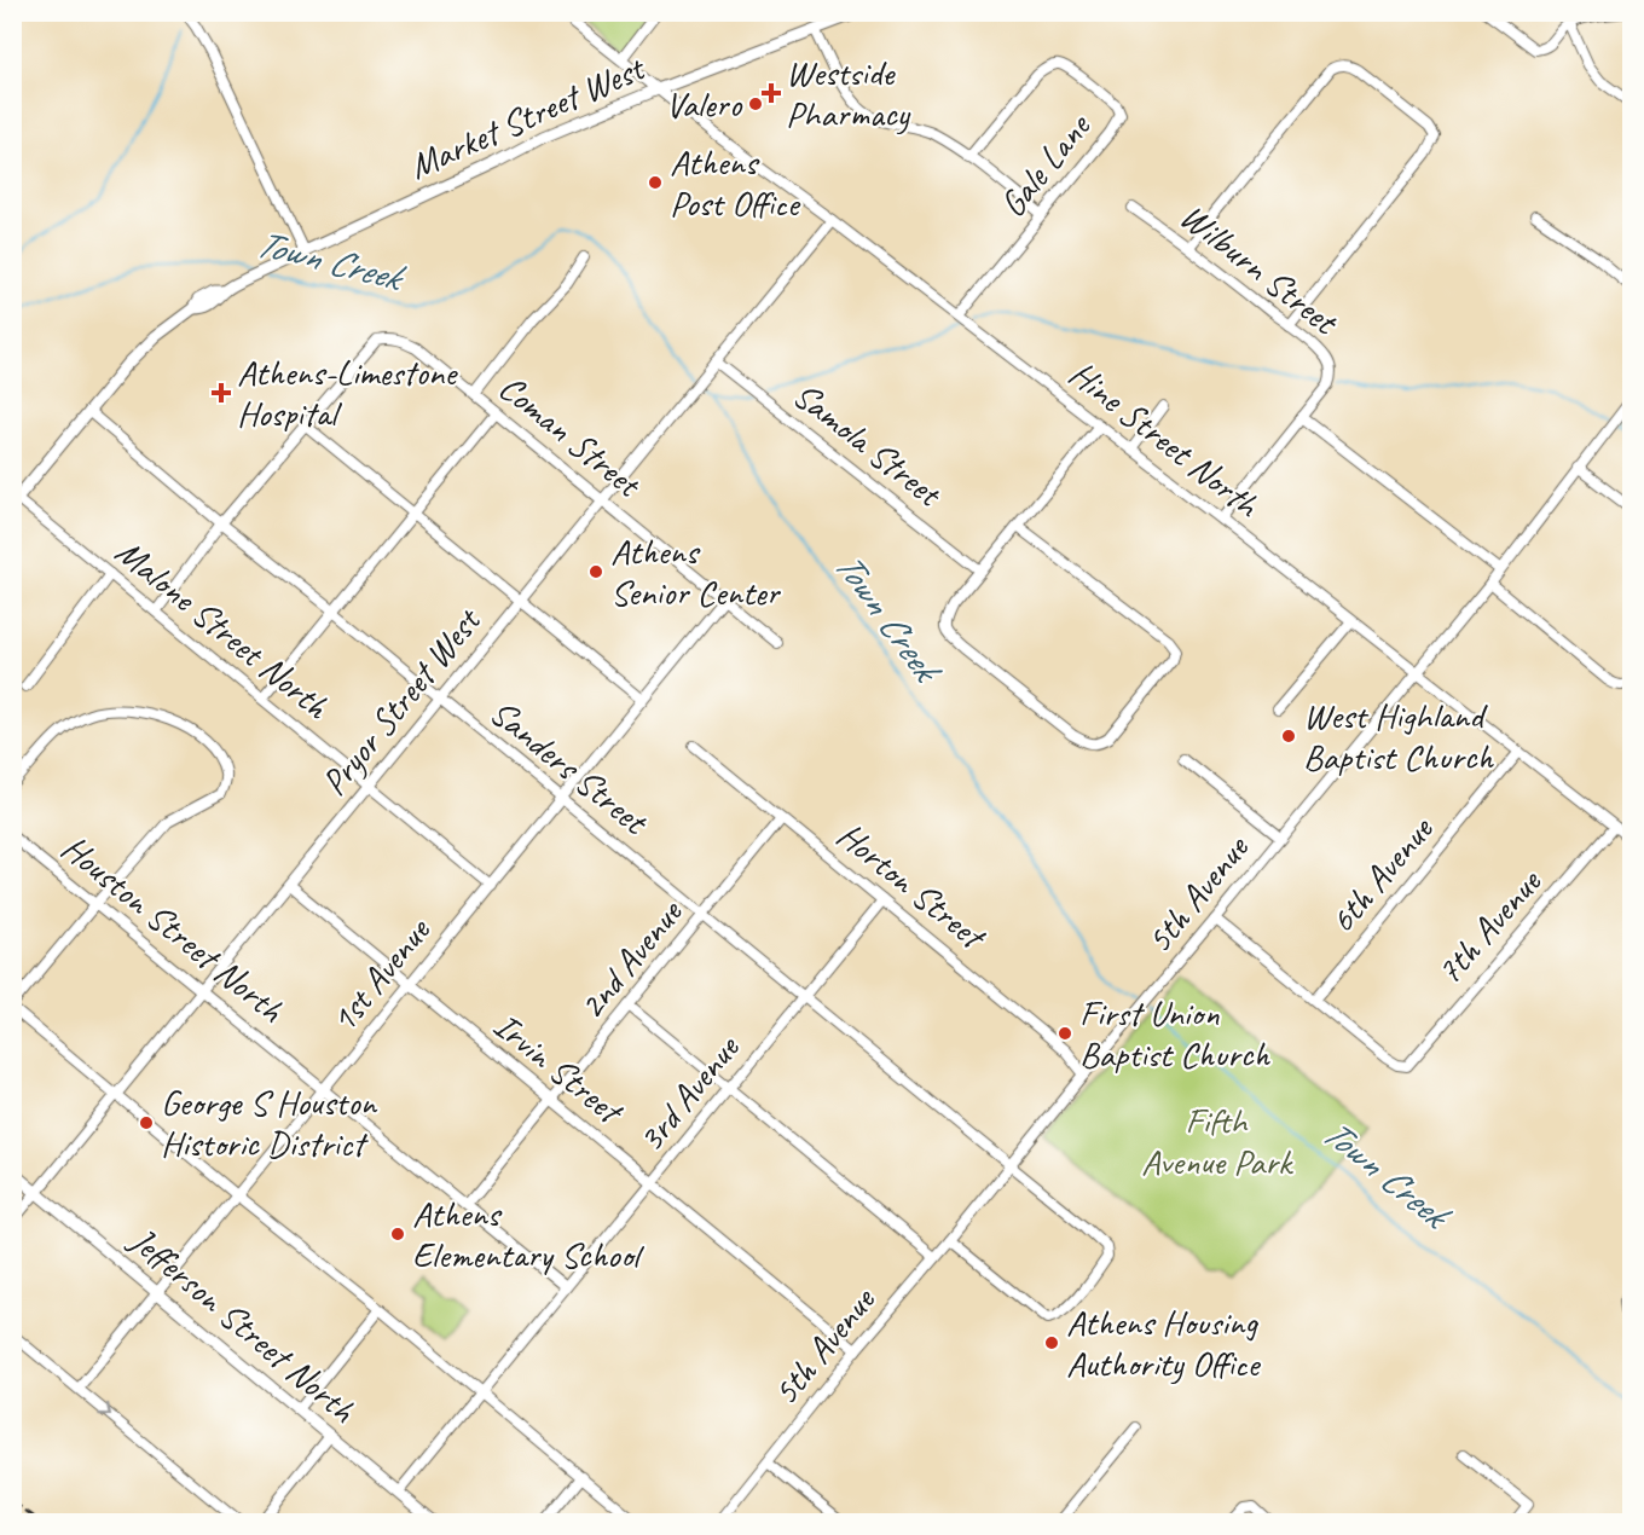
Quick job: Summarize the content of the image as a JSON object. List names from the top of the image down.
{
  "streets": {
    "main road": ["Market Street West", "Jefferson Street North"],
    "street": [
      "Gale Lane",
      "Wilburn Street",
      "Coman Street",
      "Hine Street North",
      "Samola Street",
      "Malone Street North",
      "Pryor Street West",
      "Sanders Street",
      "6th Avenue",
      "Horton Street",
      "5th Avenue",
      "7th Avenue",
      "Houston Street North",
      "2nd Avenue",
      "1st Avenue",
      "Irvin Street",
      "3rd Avenue"
    ]
  },
  "crossings": [
    ["Market Street West", "Hine Street North"],
    ["Market Street West", "Malone Street North"],
    ["Market Street West", "Sanders Street"],
    ["Gale Lane", "Hine Street North"],
    ["Coman Street", "Pryor Street West"],
    ["Coman Street", "1st Avenue"],
    ["Hine Street North", "Pryor Street West"],
    ["Hine Street North", "6th Avenue"],
    ["Hine Street North", "5th Avenue"],
    ["Hine Street North", "7th Avenue"],
    ["Samola Street", "Pryor Street West"],
    ["Malone Street North", "Pryor Street West"],
    ["Malone Street North", "1st Avenue"],
    ["Pryor Street West", "Sanders Street"],
    ["Pryor Street West", "Houston Street North"],
    ["Pryor Street West", "Irvin Street"],
    ["Pryor Street West", "Jefferson Street North"],
    ["Sanders Street", "5th Avenue"],
    ["Sanders Street", "2nd Avenue"],
    ["Sanders Street", "1st Avenue"],
    ["Sanders Street", "3rd Avenue"],
    ["6th Avenue", "7th Avenue"],
    ["Horton Street", "5th Avenue"],
    ["Horton Street", "2nd Avenue"],
    ["Horton Street", "3rd Avenue"],
    ["5th Avenue", "Irvin Street"],
    ["Houston Street North", "2nd Avenue"],
    ["Houston Street North", "1st Avenue"],
    ["Houston Street North", "3rd Avenue"],
    ["2nd Avenue", "Irvin Street"],
    ["1st Avenue", "Irvin Street"],
    ["1st Avenue", "Jefferson Street North"],
    ["Irvin Street", "3rd Avenue"],
    ["3rd Avenue", "Jefferson Street North"]
  ],
  "water": ["Town Creek"],
  "parks": ["Fifth Avenue Park"],
  "places": {
    "health": ["Westside Pharmacy", "Athens-Limestone Hospital"],
    "other": [
      "Valero",
      "Athens Post Office",
      "Athens Senior Center",
      "West Highland Baptist Church",
      "First Union Baptist Church",
      "George S Houston Historic District",
      "Athens Elementary School",
      "Athens Housing Authority Office"
    ]
  }
}
